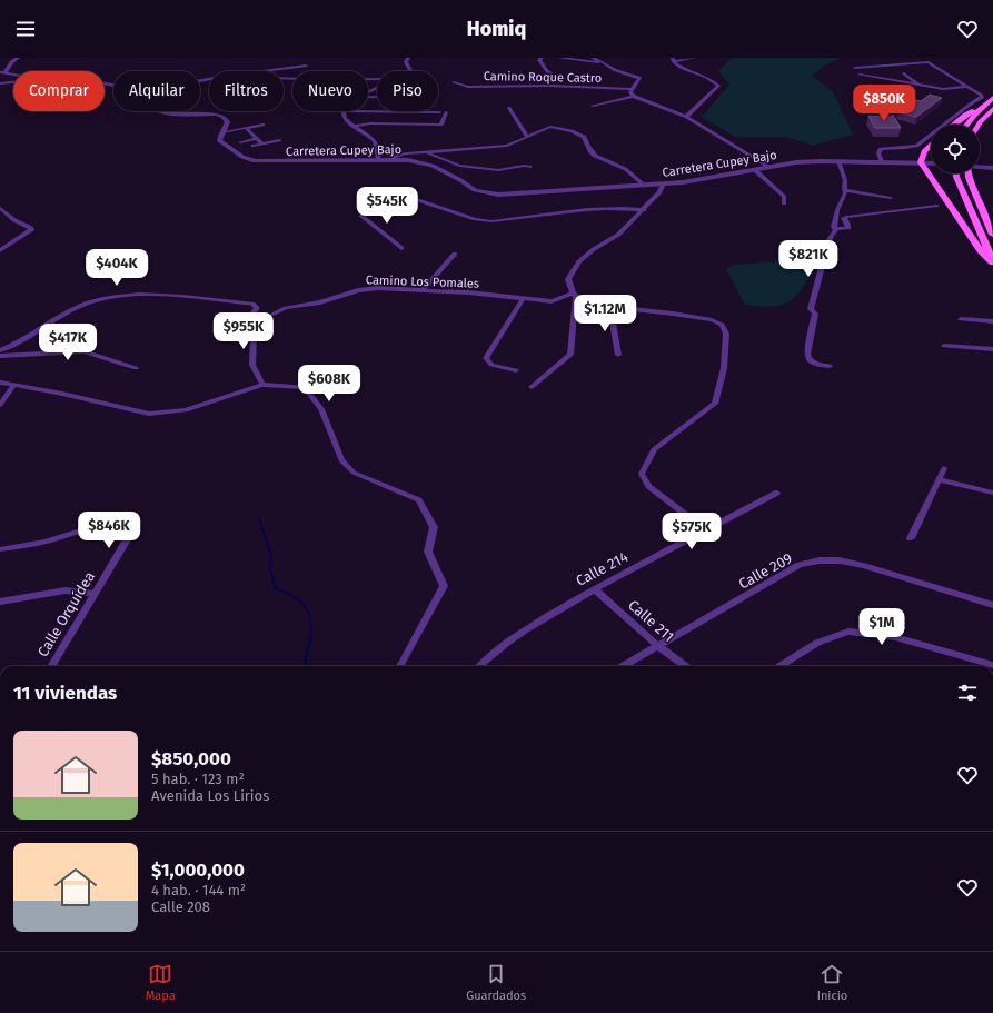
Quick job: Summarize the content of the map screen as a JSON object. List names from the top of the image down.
{
  "streets": {
    "street": [
      "Camino Roque Castro",
      "Carretera Cupey Bajo",
      "Camino Los Pomales",
      "Calle 214",
      "Calle 209",
      "Calle Orquídea",
      "Calle 211"
    ]
  },
  "crossings": [
    ["Calle 214", "Calle 211"],
    ["Calle 209", "Calle 211"]
  ],
  "page": {
    "header": "Homiq",
    "chip": [
      "Comprar",
      "Alquilar",
      "Filtros",
      "Nuevo",
      "Piso"
    ],
    "price": [
      "$850K",
      "$545K",
      "$821K",
      "$404K",
      "$1.12M",
      "$955K",
      "$417K",
      "$608K",
      "$846K",
      "$575K",
      "$1M"
    ],
    "heading": "11 viviendas",
    "list": [
      {
        "name": "$850,000",
        "note": "5 hab. · 123 m² · Avenida Los Lirios"
      },
      {
        "name": "$1,000,000",
        "note": "4 hab. · 144 m² · Calle 208"
      }
    ],
    "tabs": ["Mapa", "Guardados", "Inicio"]
  }
}
